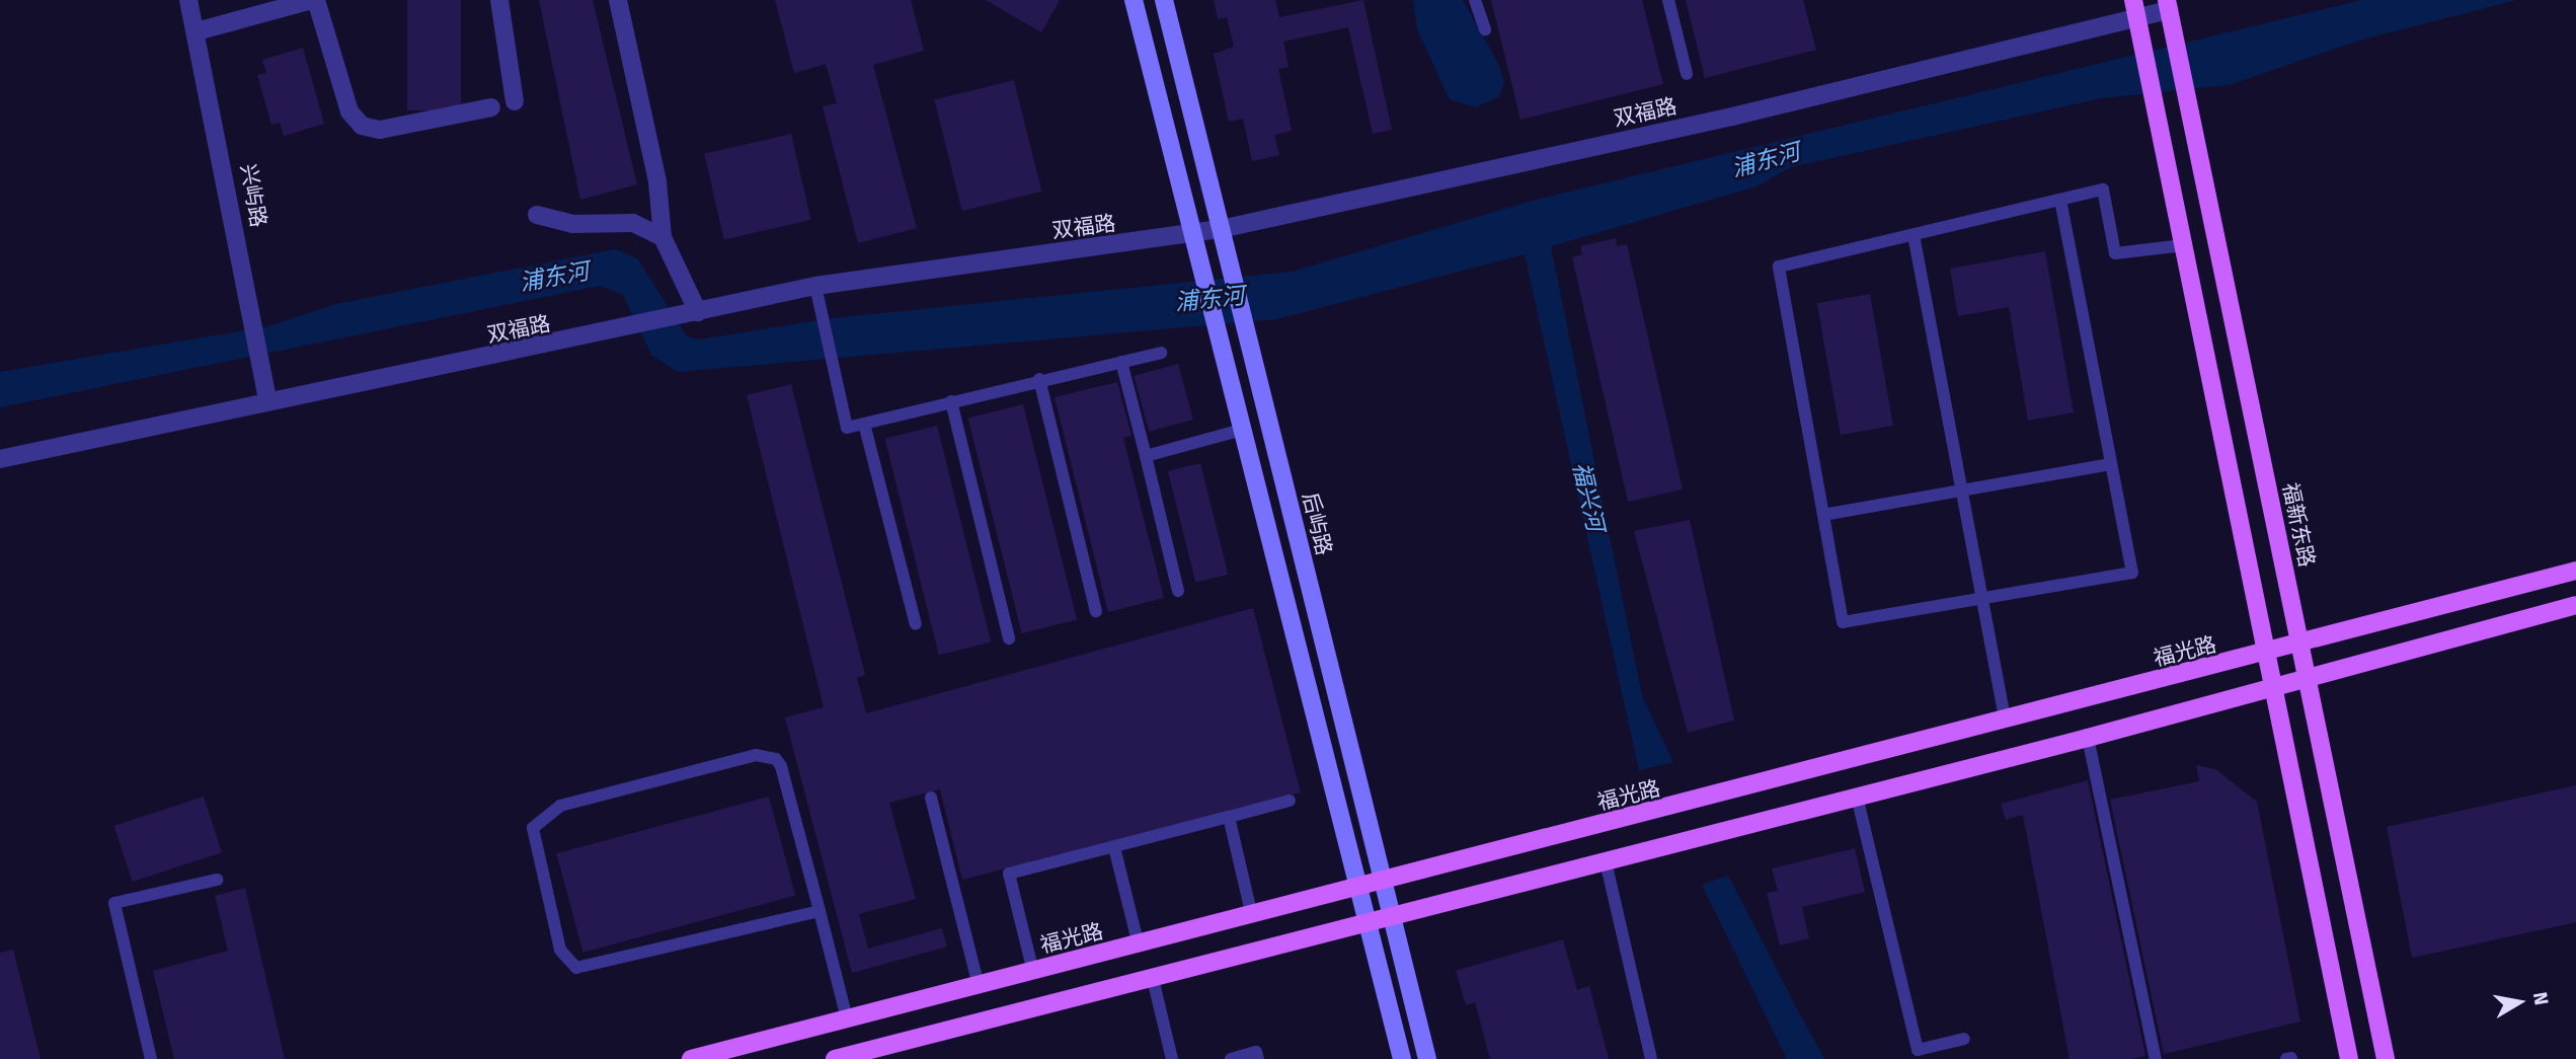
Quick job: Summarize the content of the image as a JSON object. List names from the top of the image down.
{
  "streets": {
    "main road": ["后屿路", "福新东路", "福光路"],
    "street": ["双福路", "兴屿路"]
  },
  "crossings": [
    ["双福路", "兴屿路"],
    ["双福路", "后屿路"],
    ["双福路", "福新东路"],
    ["后屿路", "福光路"],
    ["福新东路", "福光路"]
  ],
  "water": ["浦东河", "福兴河"],
  "north": "right"
}
